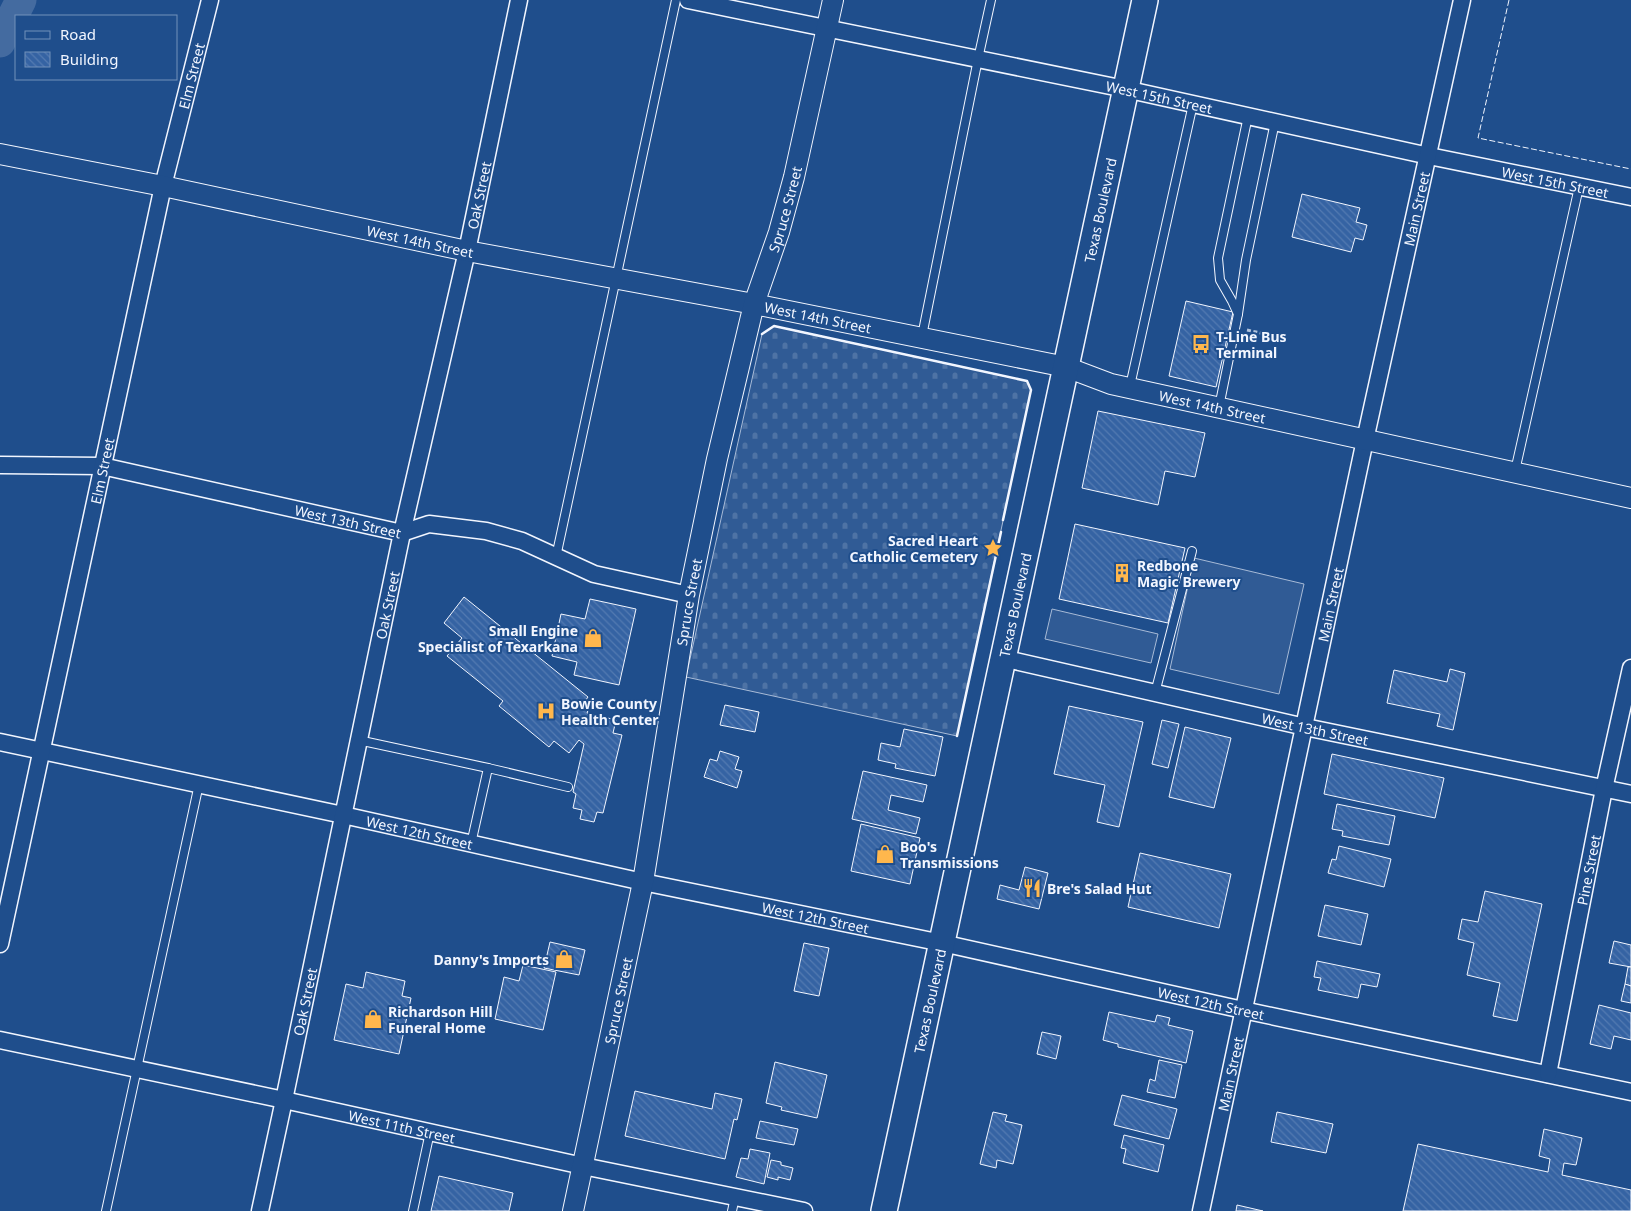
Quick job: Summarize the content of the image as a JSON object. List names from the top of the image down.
{
  "streets": {
    "main road": ["Texas Boulevard"],
    "street": [
      "Elm Street",
      "West 15th Street",
      "Oak Street",
      "Spruce Street",
      "Main Street",
      "West 14th Street",
      "West 13th Street",
      "West 12th Street",
      "Pine Street",
      "West 11th Street"
    ]
  },
  "crossings": [
    ["Elm Street", "West 14th Street"],
    ["Elm Street", "West 13th Street"],
    ["Elm Street", "West 12th Street"],
    ["West 15th Street", "Spruce Street"],
    ["West 15th Street", "Texas Boulevard"],
    ["West 15th Street", "Main Street"],
    ["Oak Street", "West 14th Street"],
    ["Oak Street", "West 13th Street"],
    ["Oak Street", "West 12th Street"],
    ["Oak Street", "West 11th Street"],
    ["Spruce Street", "West 14th Street"],
    ["Spruce Street", "West 13th Street"],
    ["Spruce Street", "West 12th Street"],
    ["Spruce Street", "West 11th Street"],
    ["Texas Boulevard", "West 14th Street"],
    ["Texas Boulevard", "West 13th Street"],
    ["Texas Boulevard", "West 12th Street"],
    ["Main Street", "West 14th Street"],
    ["Main Street", "West 13th Street"],
    ["Main Street", "West 12th Street"],
    ["West 13th Street", "Pine Street"],
    ["West 12th Street", "Pine Street"]
  ],
  "places": {
    "bus stop": ["T-Line Bus Terminal"],
    "place": ["Sacred Heart Catholic Cemetery"],
    "building": ["Redbone Magic Brewery"],
    "shop": [
      "Small Engine Specialist of Texarkana",
      "Boo's Transmissions",
      "Danny's Imports",
      "Richardson Hill Funeral Home"
    ],
    "hospital": ["Bowie County Health Center"],
    "restaurant": ["Bre's Salad Hut"]
  },
  "legend": ["Road", "Building"]
}
